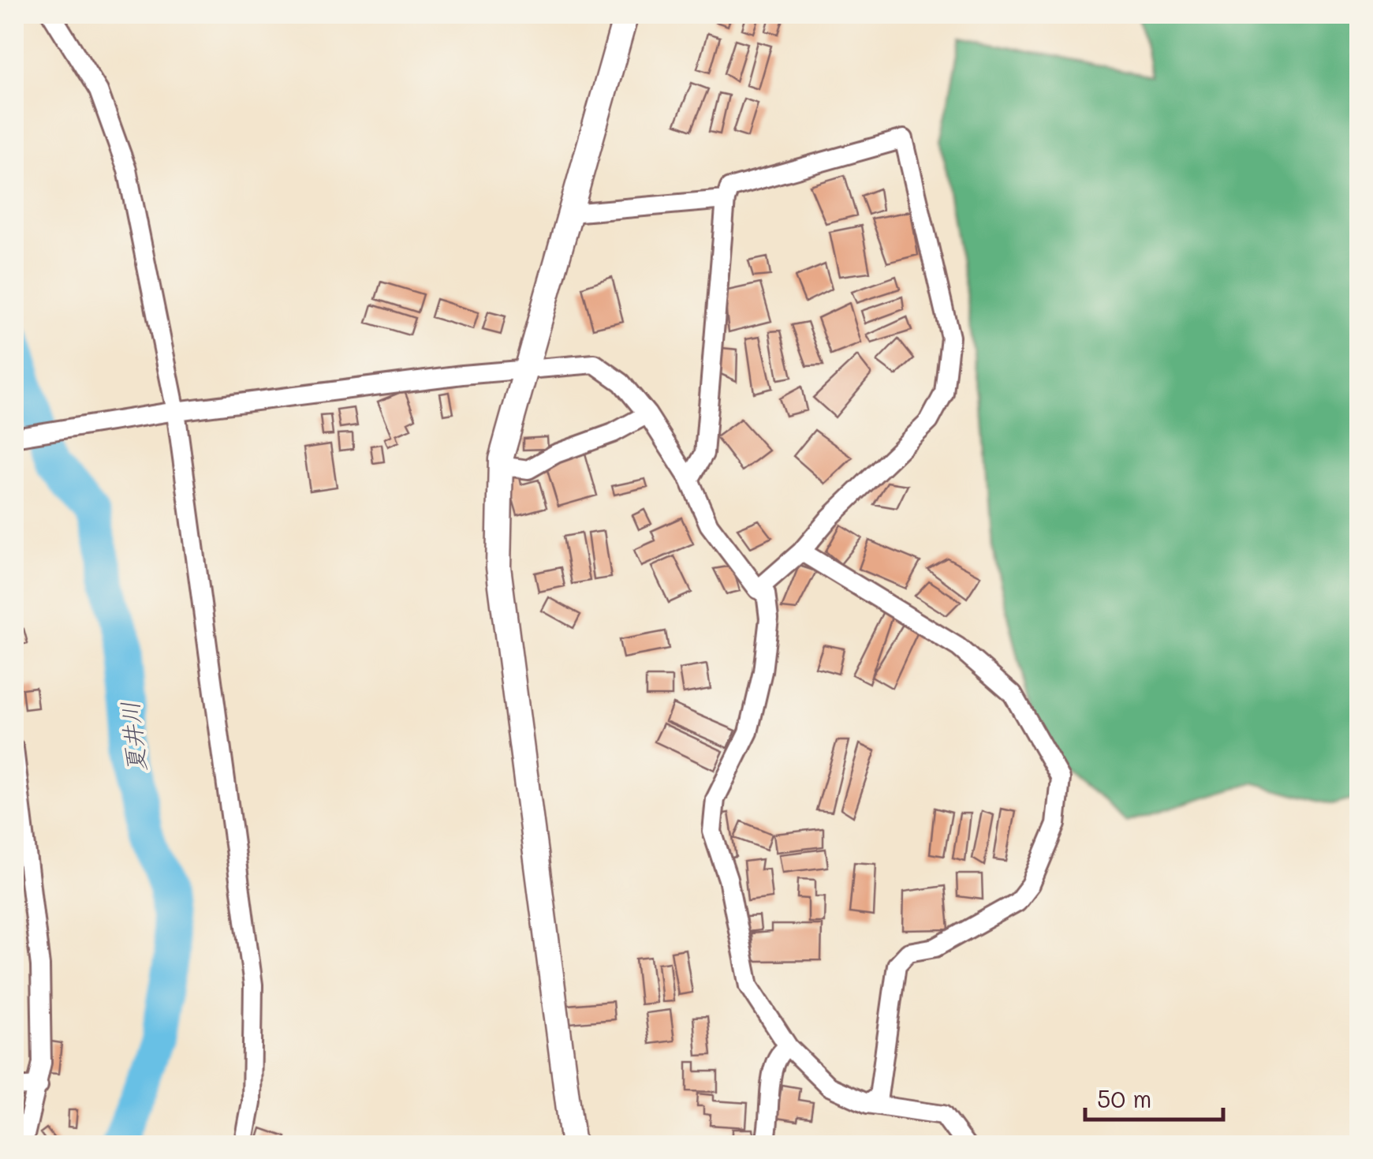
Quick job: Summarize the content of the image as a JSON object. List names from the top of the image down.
{
  "water": ["夏井川"],
  "scale_bar": "50 m"
}
